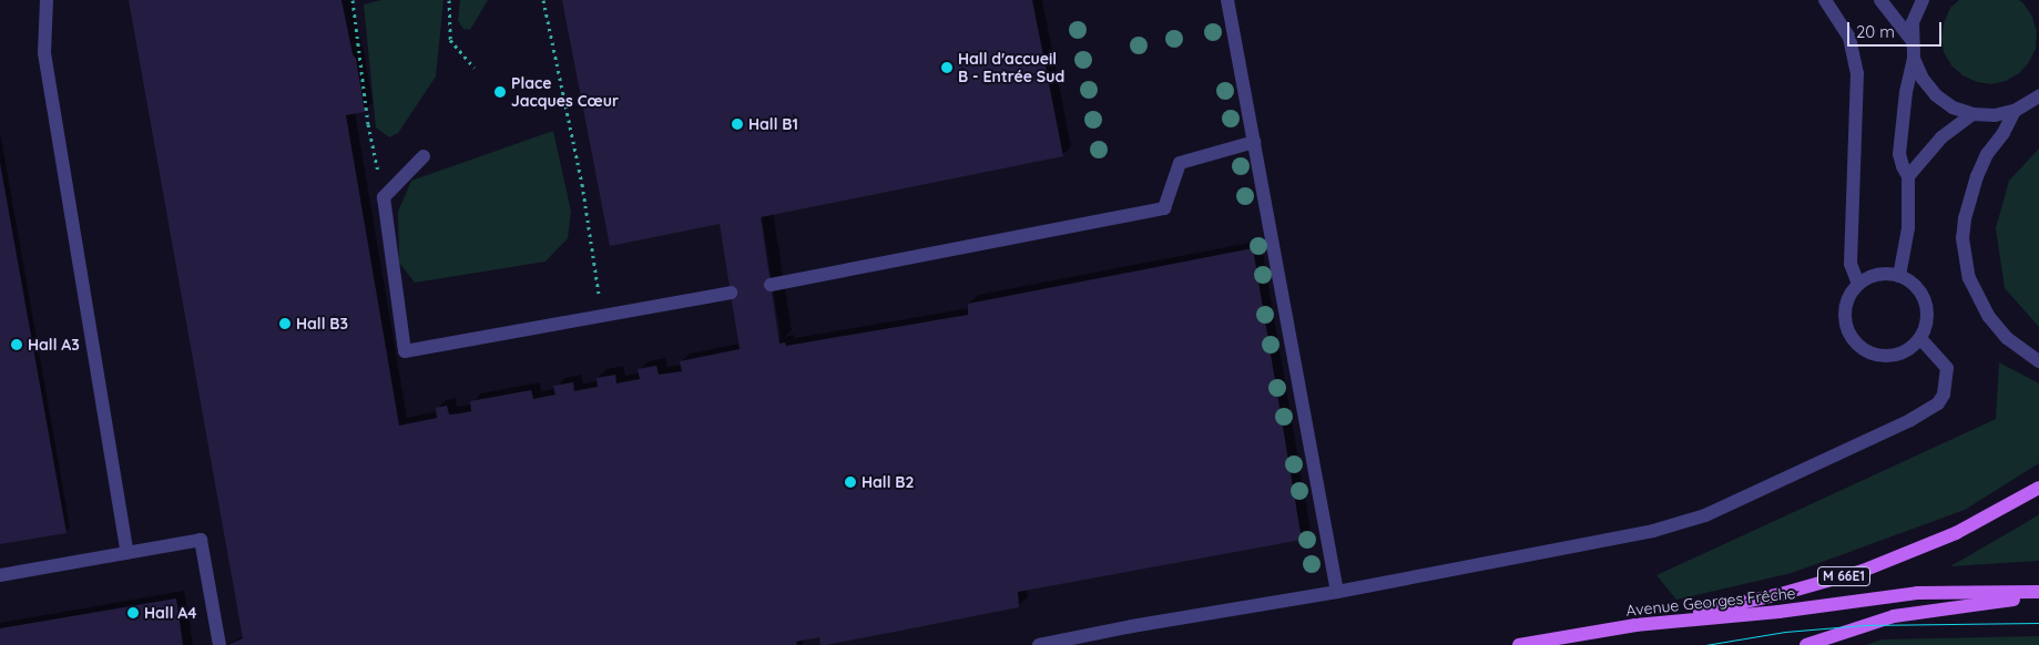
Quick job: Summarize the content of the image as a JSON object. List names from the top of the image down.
{
  "streets": {
    "main road": ["M 66E1", "Avenue Georges Frêche"]
  },
  "crossings": [
    ["M 66E1", "Avenue Georges Frêche"]
  ],
  "places": [
    "Hall d'accueil B - Entrée Sud",
    "Place Jacques Cœur",
    "Hall B1",
    "Hall B3",
    "Hall A3",
    "Hall B2",
    "Hall A4"
  ],
  "scale_bar": "20 m"
}
